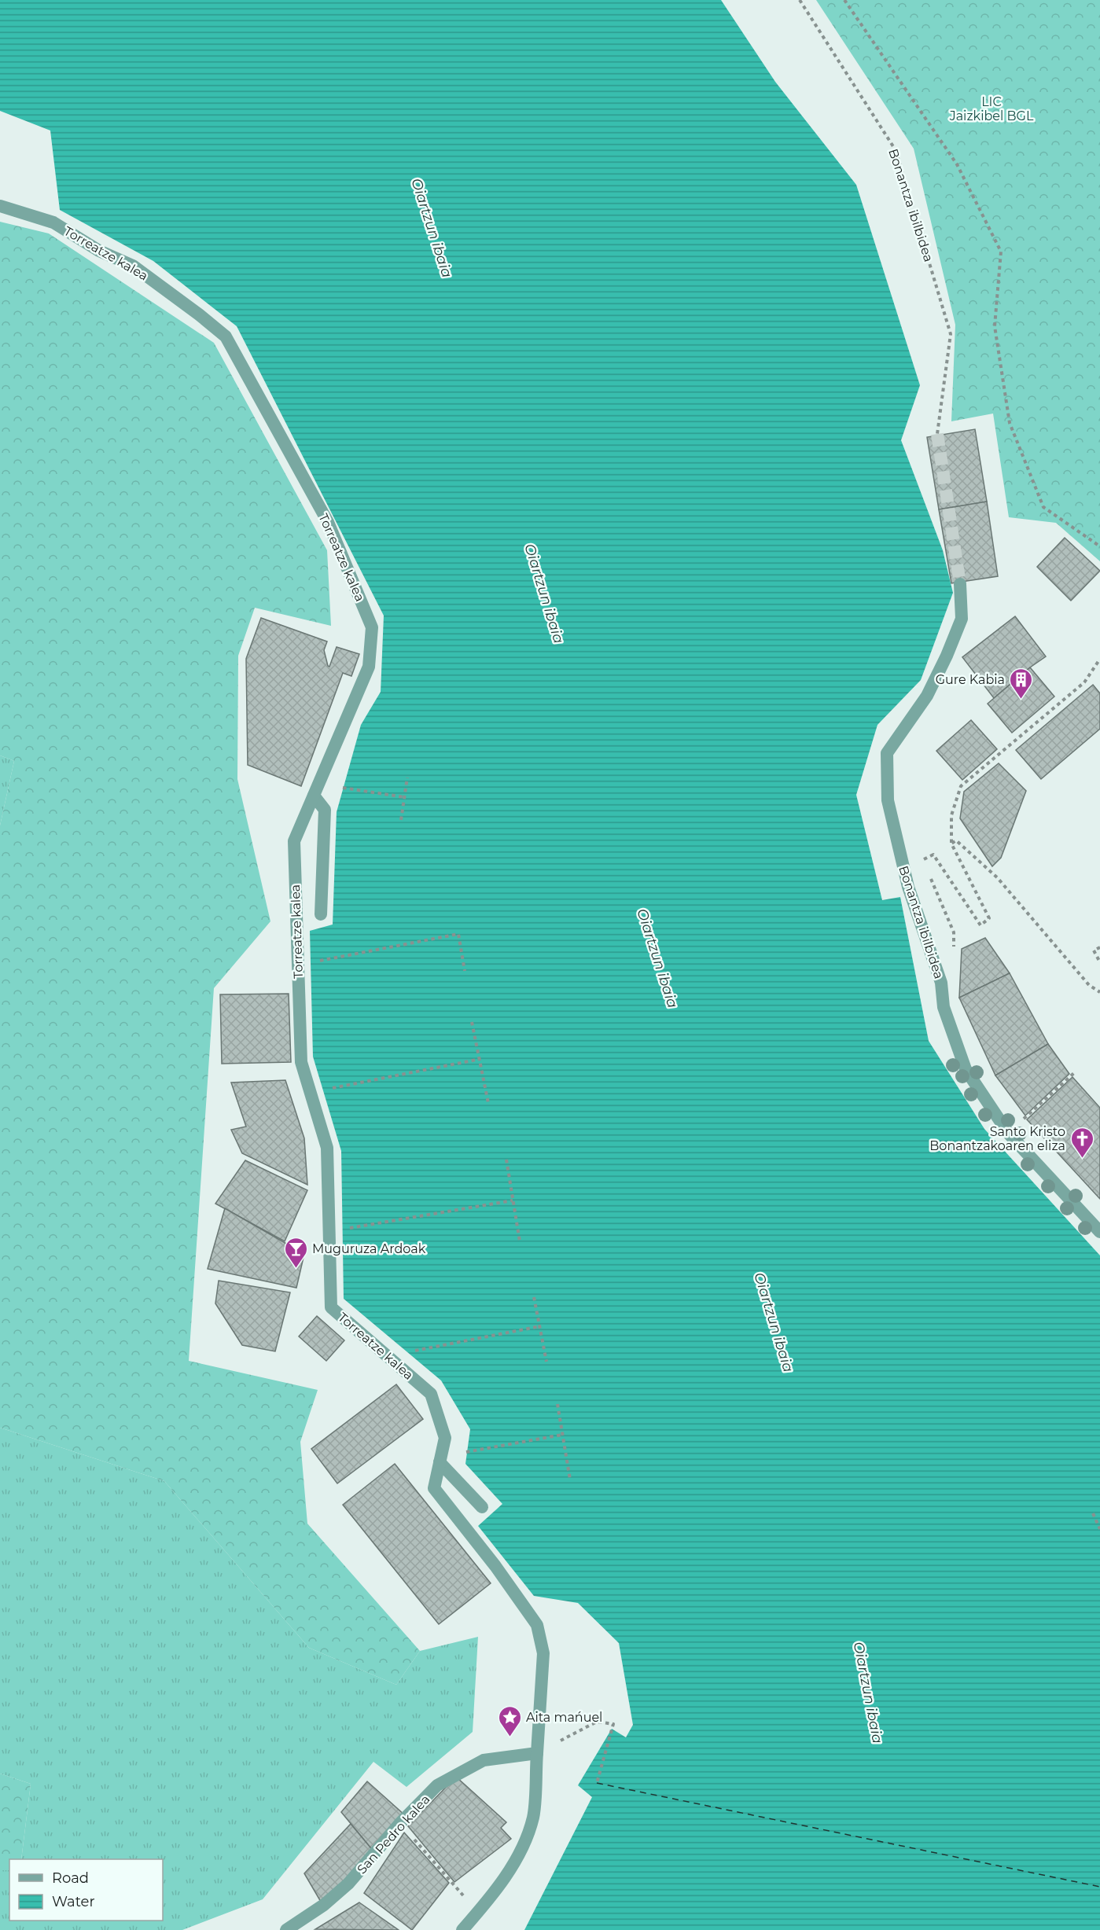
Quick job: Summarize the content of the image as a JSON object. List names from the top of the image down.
{
  "streets": {
    "street": ["Bonantza ibilbidea", "Torreatze kalea", "San Pedro kalea"]
  },
  "crossings": [
    ["Torreatze kalea", "San Pedro kalea"]
  ],
  "water": ["Oiartzun ibaia"],
  "parks": ["LIC Jaizkibel BGL"],
  "places": {
    "building": ["Gure Kabia"],
    "church": ["Santo Kristo Bonantzakoaren eliza"],
    "bar": ["Muguruza Ardoak"],
    "place": ["Aita mańuel"]
  },
  "legend": ["Road", "Water"]
}
